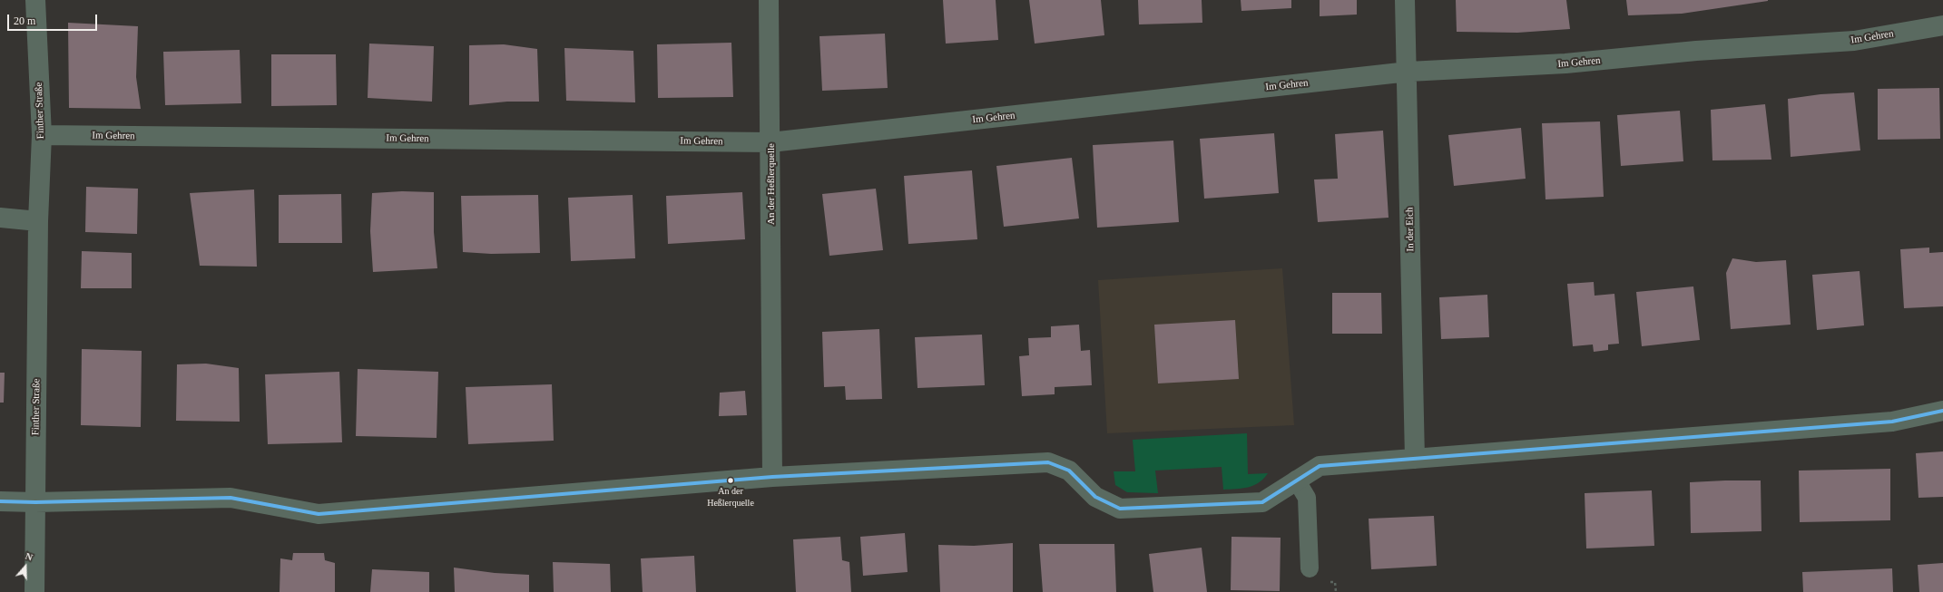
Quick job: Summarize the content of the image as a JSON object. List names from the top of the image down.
{
  "streets": {
    "street": [
      "Im Gehren",
      "Finther Straße",
      "An der Heßlerquelle",
      "In der Eich"
    ]
  },
  "crossings": [
    ["Im Gehren", "Finther Straße"],
    ["Im Gehren", "An der Heßlerquelle"],
    ["Im Gehren", "In der Eich"]
  ],
  "places": ["An der Heßlerquelle"],
  "scale_bar": "20 m",
  "north": "top"
}
